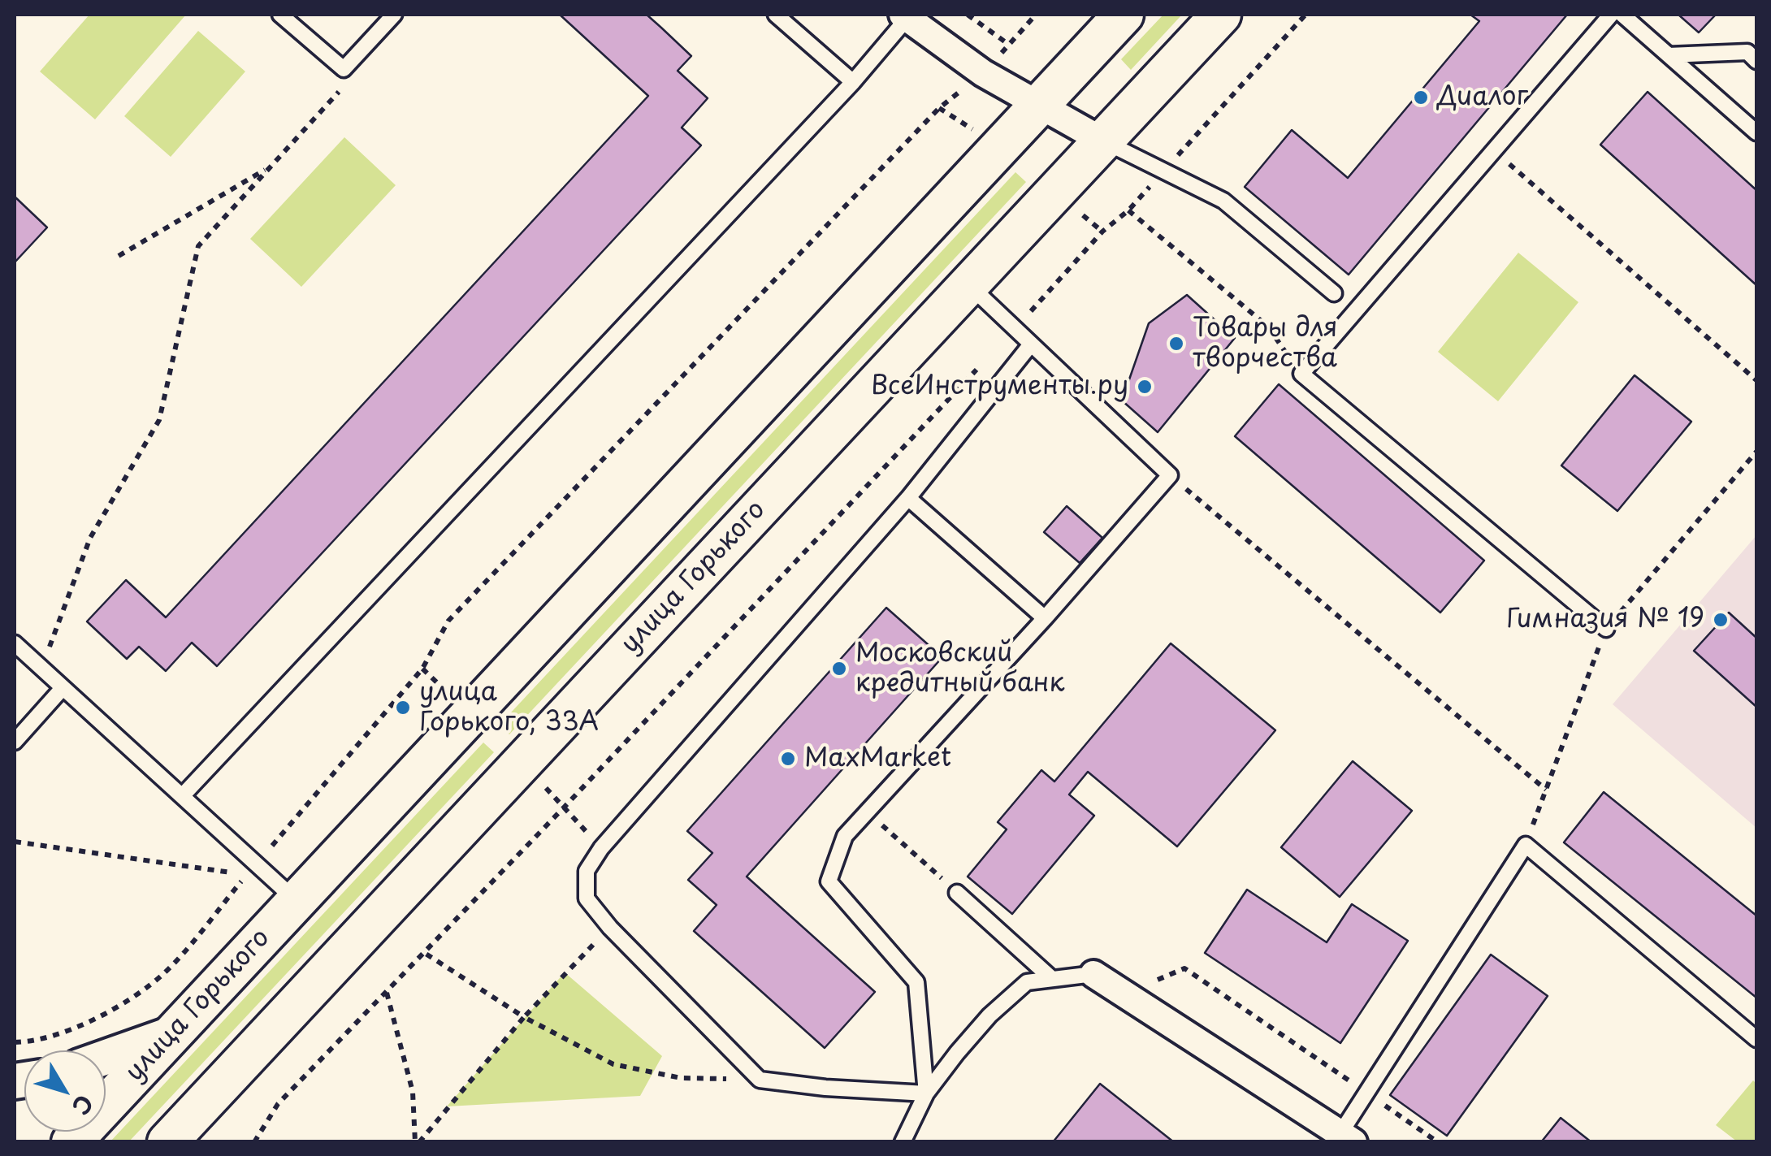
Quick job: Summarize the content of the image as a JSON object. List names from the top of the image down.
{
  "streets": {
    "main road": ["улица Горького"]
  },
  "places": [
    "Диалог",
    "Товары для творчества",
    "ВсеИнструменты.ру",
    "Гимназия № 19",
    "Московский кредитный банк",
    "улица Горького, 33А",
    "MaxMarket"
  ],
  "north": "bottom right"
}
